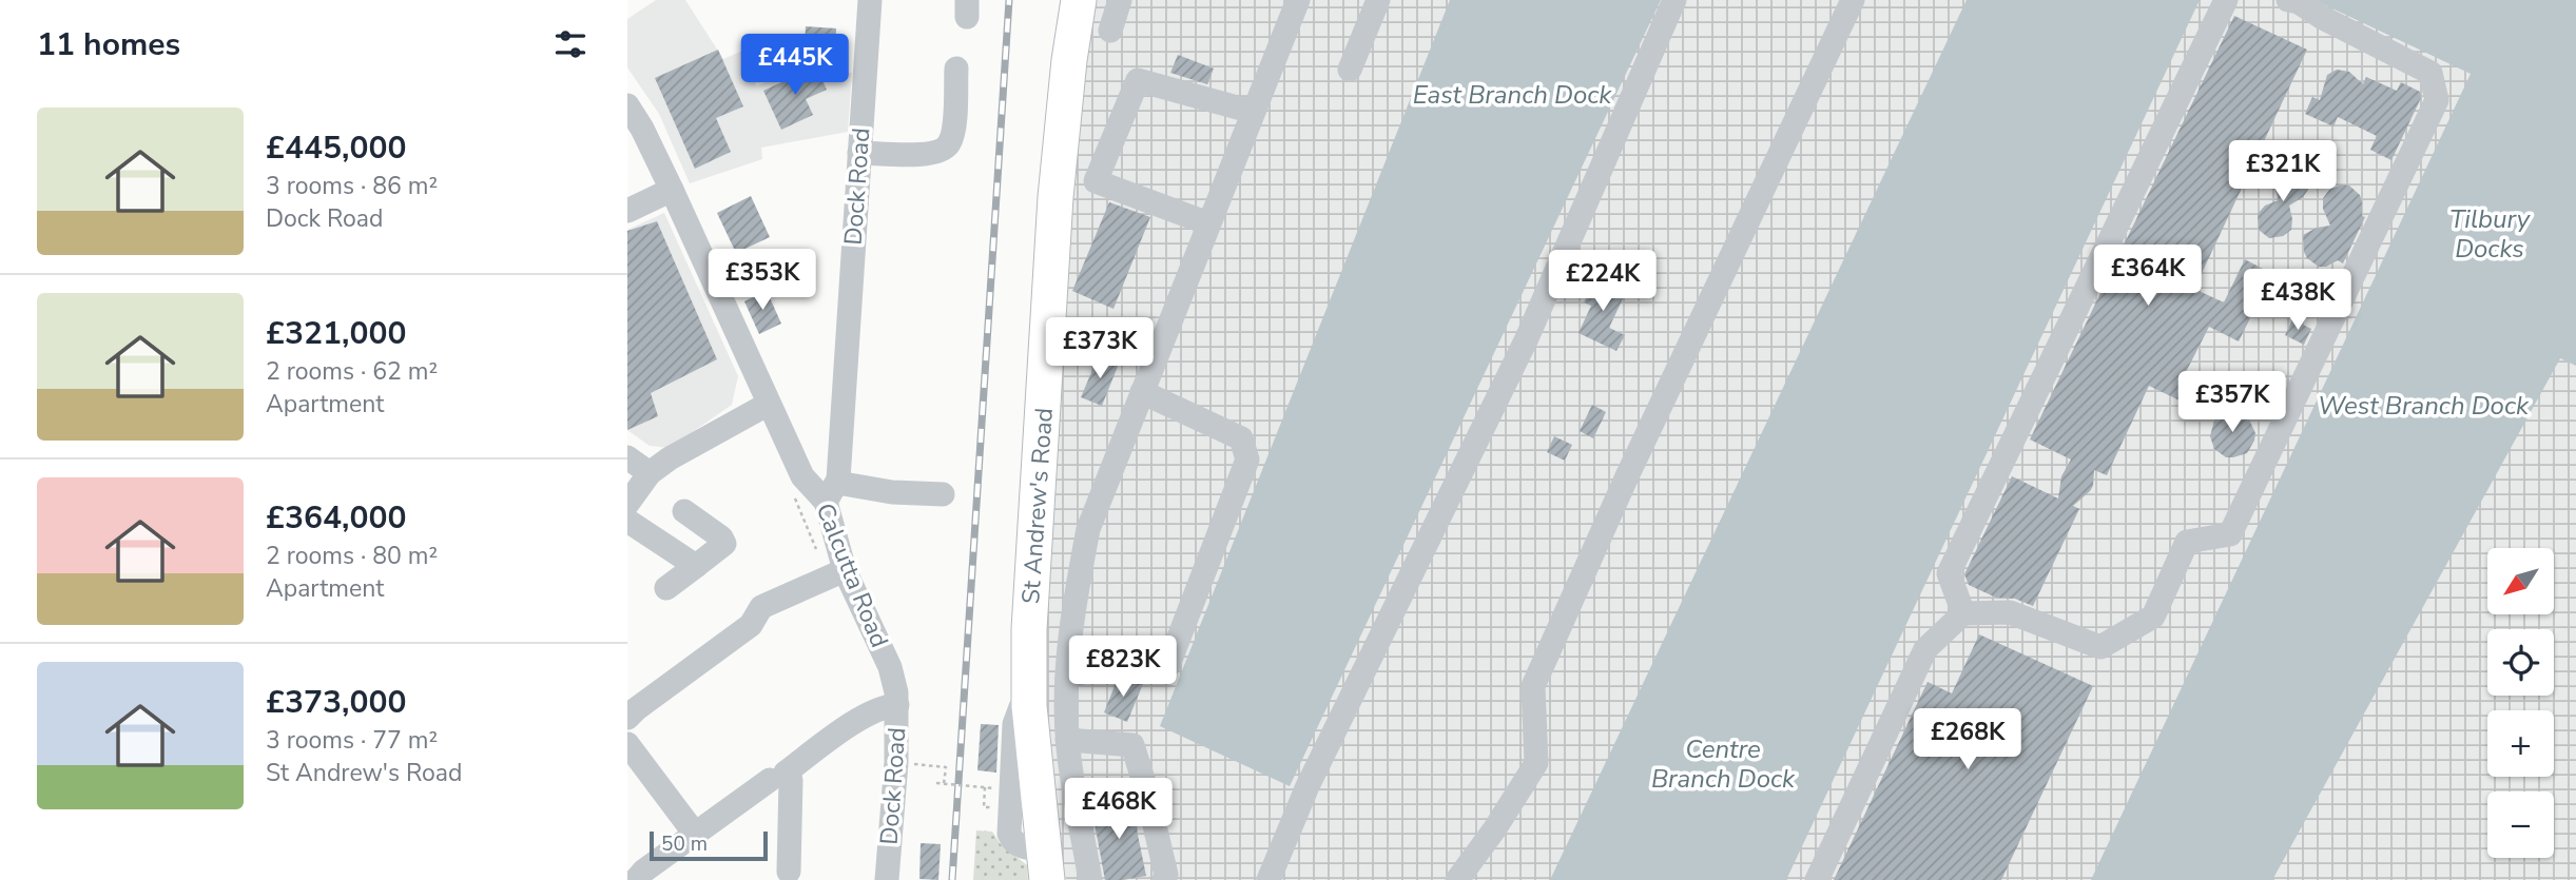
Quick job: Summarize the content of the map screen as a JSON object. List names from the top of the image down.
{
  "streets": {
    "highway": ["St Andrew's Road"],
    "street": ["Dock Road", "Calcutta Road"]
  },
  "crossings": [
    ["Dock Road", "Calcutta Road"]
  ],
  "water": [
    "East Branch Dock",
    "Tilbury Docks",
    "West Branch Dock",
    "Centre Branch Dock"
  ],
  "scale_bar": "50 m",
  "north": "bottom left",
  "page": {
    "heading": "11 homes",
    "price": [
      "£445K",
      "£321K",
      "£364K",
      "£353K",
      "£224K",
      "£438K",
      "£373K",
      "£357K",
      "£823K",
      "£268K",
      "£468K"
    ],
    "list": [
      {
        "name": "£445,000",
        "note": "3 rooms · 86 m² · Dock Road"
      },
      {
        "name": "£321,000",
        "note": "2 rooms · 62 m² · Apartment"
      },
      {
        "name": "£364,000",
        "note": "2 rooms · 80 m² · Apartment"
      },
      {
        "name": "£373,000",
        "note": "3 rooms · 77 m² · St Andrew's Road"
      }
    ],
    "map_buttons": ["+", "−"],
    "scale": "50 m"
  }
}
